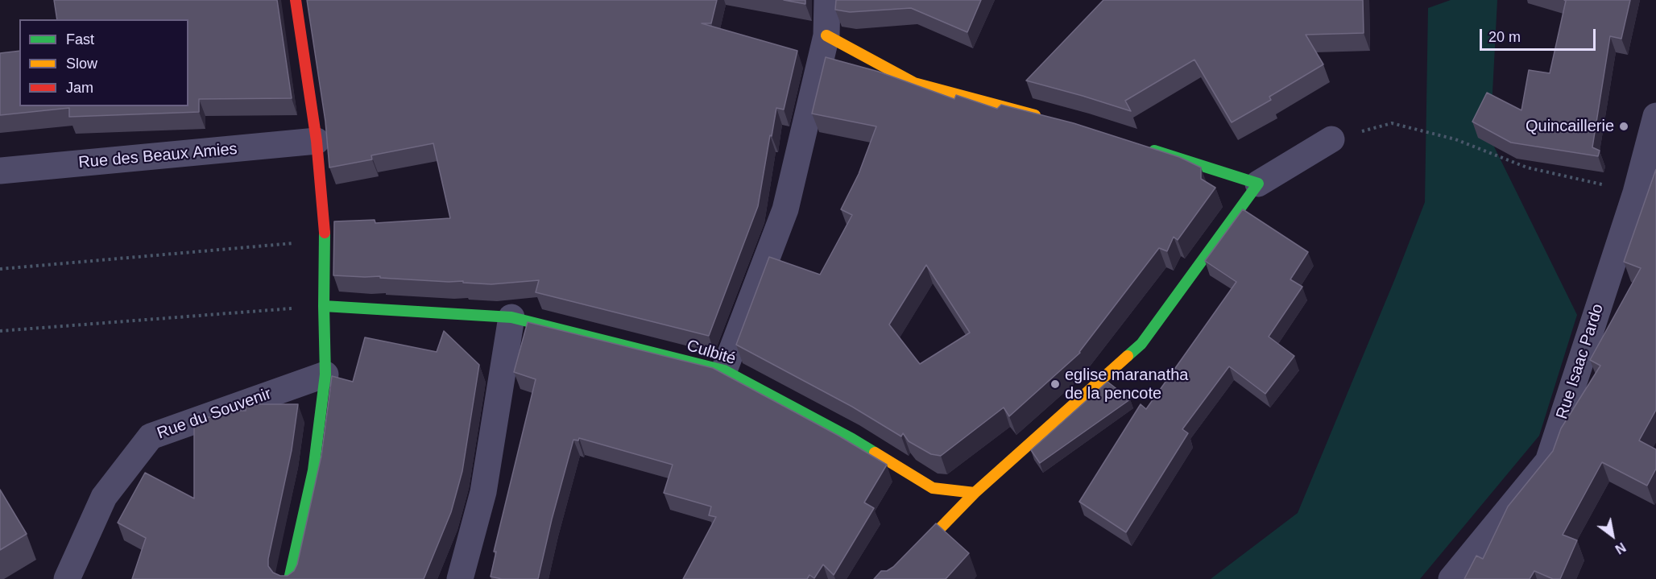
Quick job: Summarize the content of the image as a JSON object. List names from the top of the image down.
{
  "streets": {
    "street": [
      "Rue des Beaux Amies",
      "Culbité",
      "Rue Isaac Pardo",
      "Rue du Souvenir"
    ]
  },
  "places": ["Quincaillerie", "eglise maranatha de la pencote"],
  "legend": ["Fast", "Slow", "Jam"],
  "scale_bar": "20 m",
  "north": "bottom right"
}
